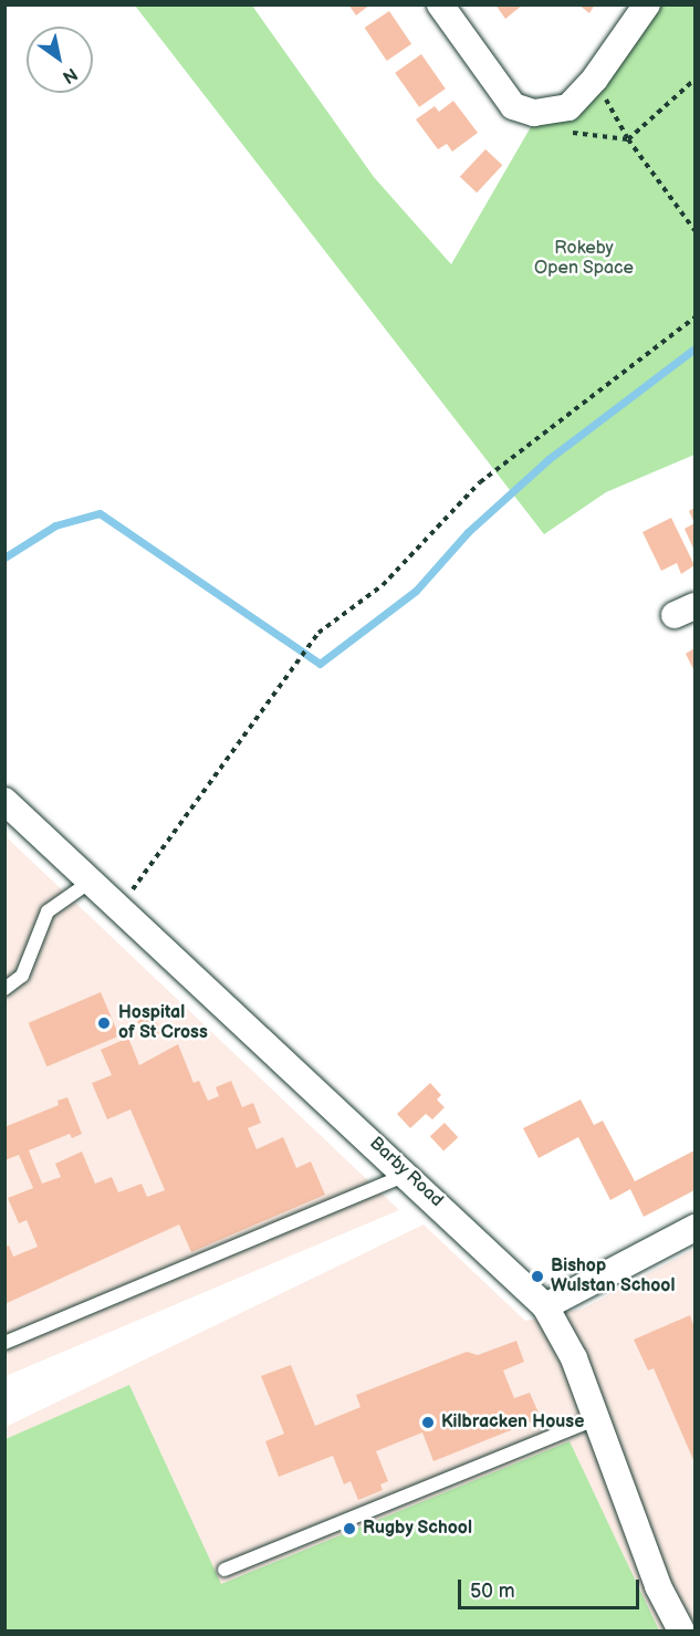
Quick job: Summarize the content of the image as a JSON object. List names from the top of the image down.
{
  "streets": {
    "street": ["Barby Road"]
  },
  "parks": ["Rokeby Open Space"],
  "places": [
    "Hospital of St Cross",
    "Bishop Wulstan School",
    "Kilbracken House",
    "Rugby School"
  ],
  "scale_bar": "50 m",
  "north": "bottom right"
}
